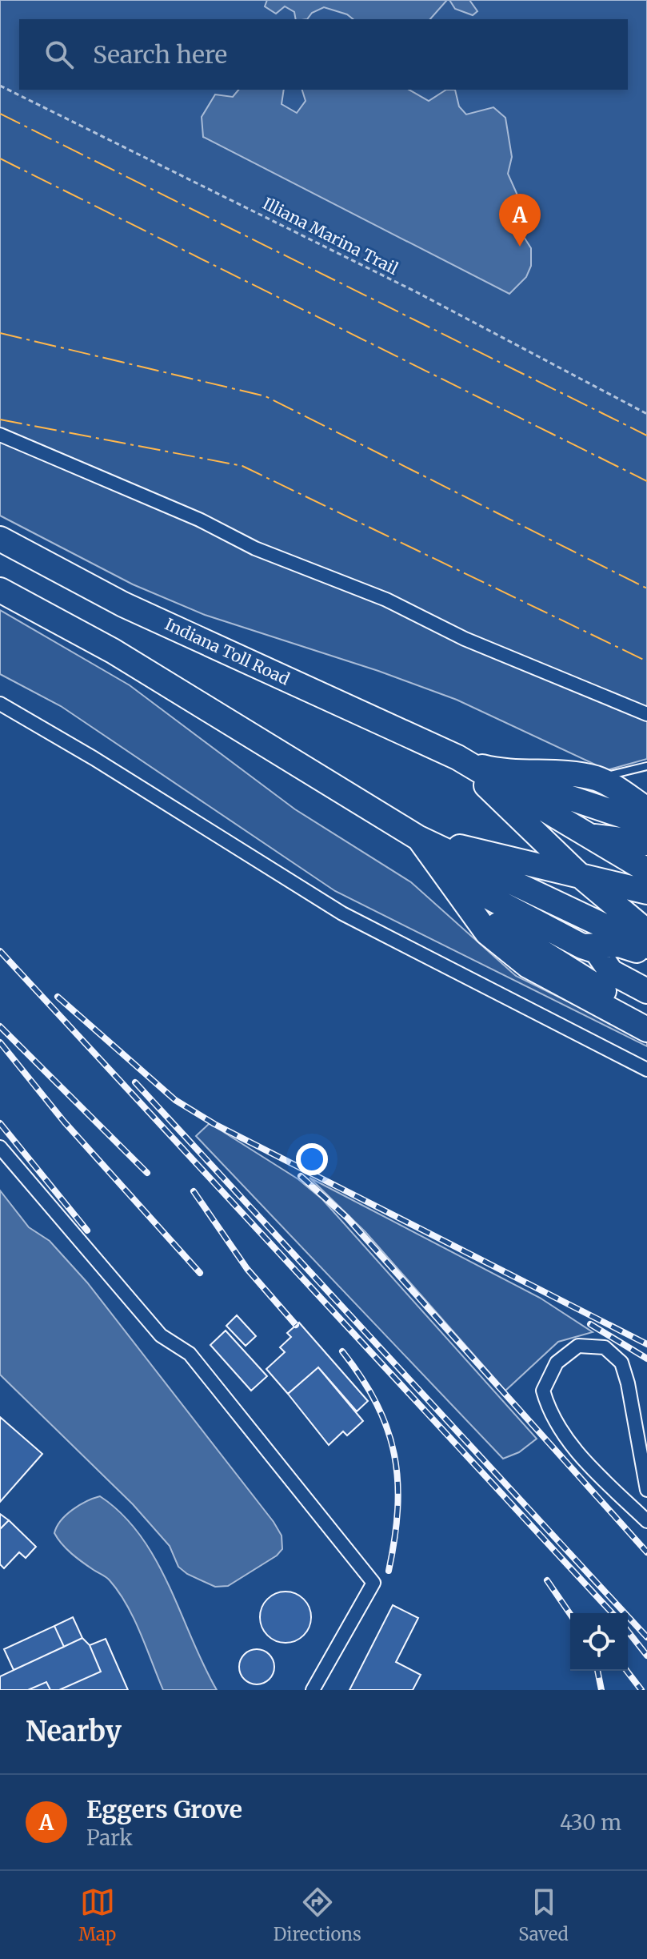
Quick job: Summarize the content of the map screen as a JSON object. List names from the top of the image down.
{
  "streets": {
    "highway": ["Indiana Toll Road"],
    "path": ["Illiana Marina Trail"]
  },
  "page": {
    "search": "Search here",
    "pins": "A",
    "heading": "Nearby",
    "list": [
      {
        "mark": "A",
        "name": "Eggers Grove",
        "note": "Park",
        "value": "430 m"
      }
    ],
    "nav": ["Map", "Directions", "Saved"]
  }
}
